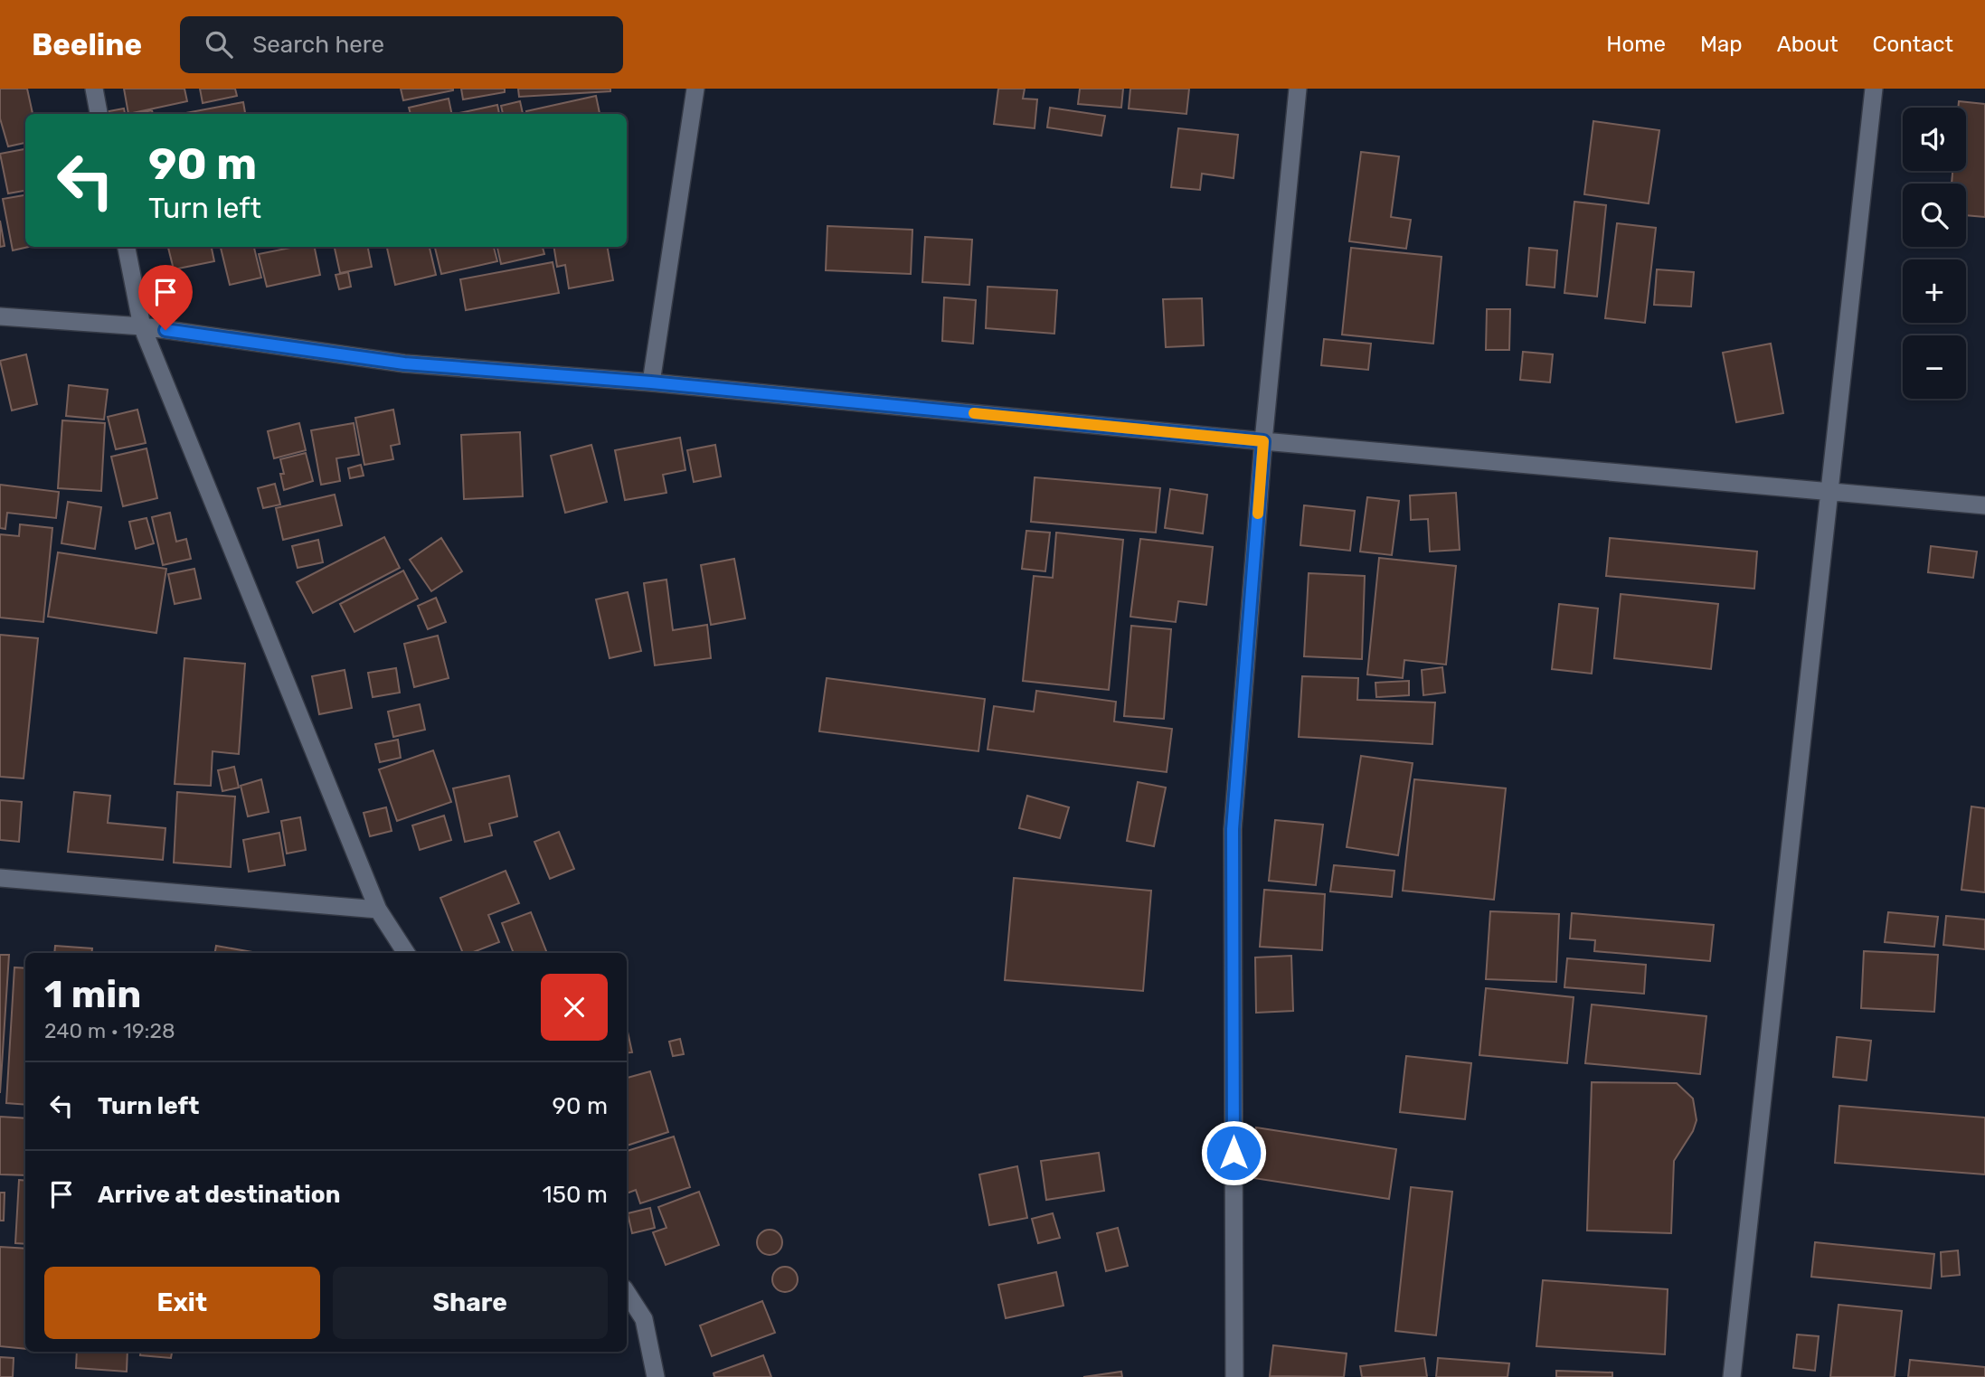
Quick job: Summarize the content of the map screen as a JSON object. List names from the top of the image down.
{
  "page": {
    "header": "Beeline",
    "search": "Search here",
    "nav": [
      "Home",
      "Map",
      "About",
      "Contact"
    ],
    "map_buttons": ["+", "−"],
    "turn": ["90 m", "Turn left"],
    "heading": ["1 min", "240 m · 19:28"],
    "list": [
      {
        "name": "Turn left",
        "value": "90 m"
      },
      {
        "name": "Arrive at destination",
        "value": "150 m"
      }
    ],
    "buttons": ["Exit", "Share"]
  }
}
